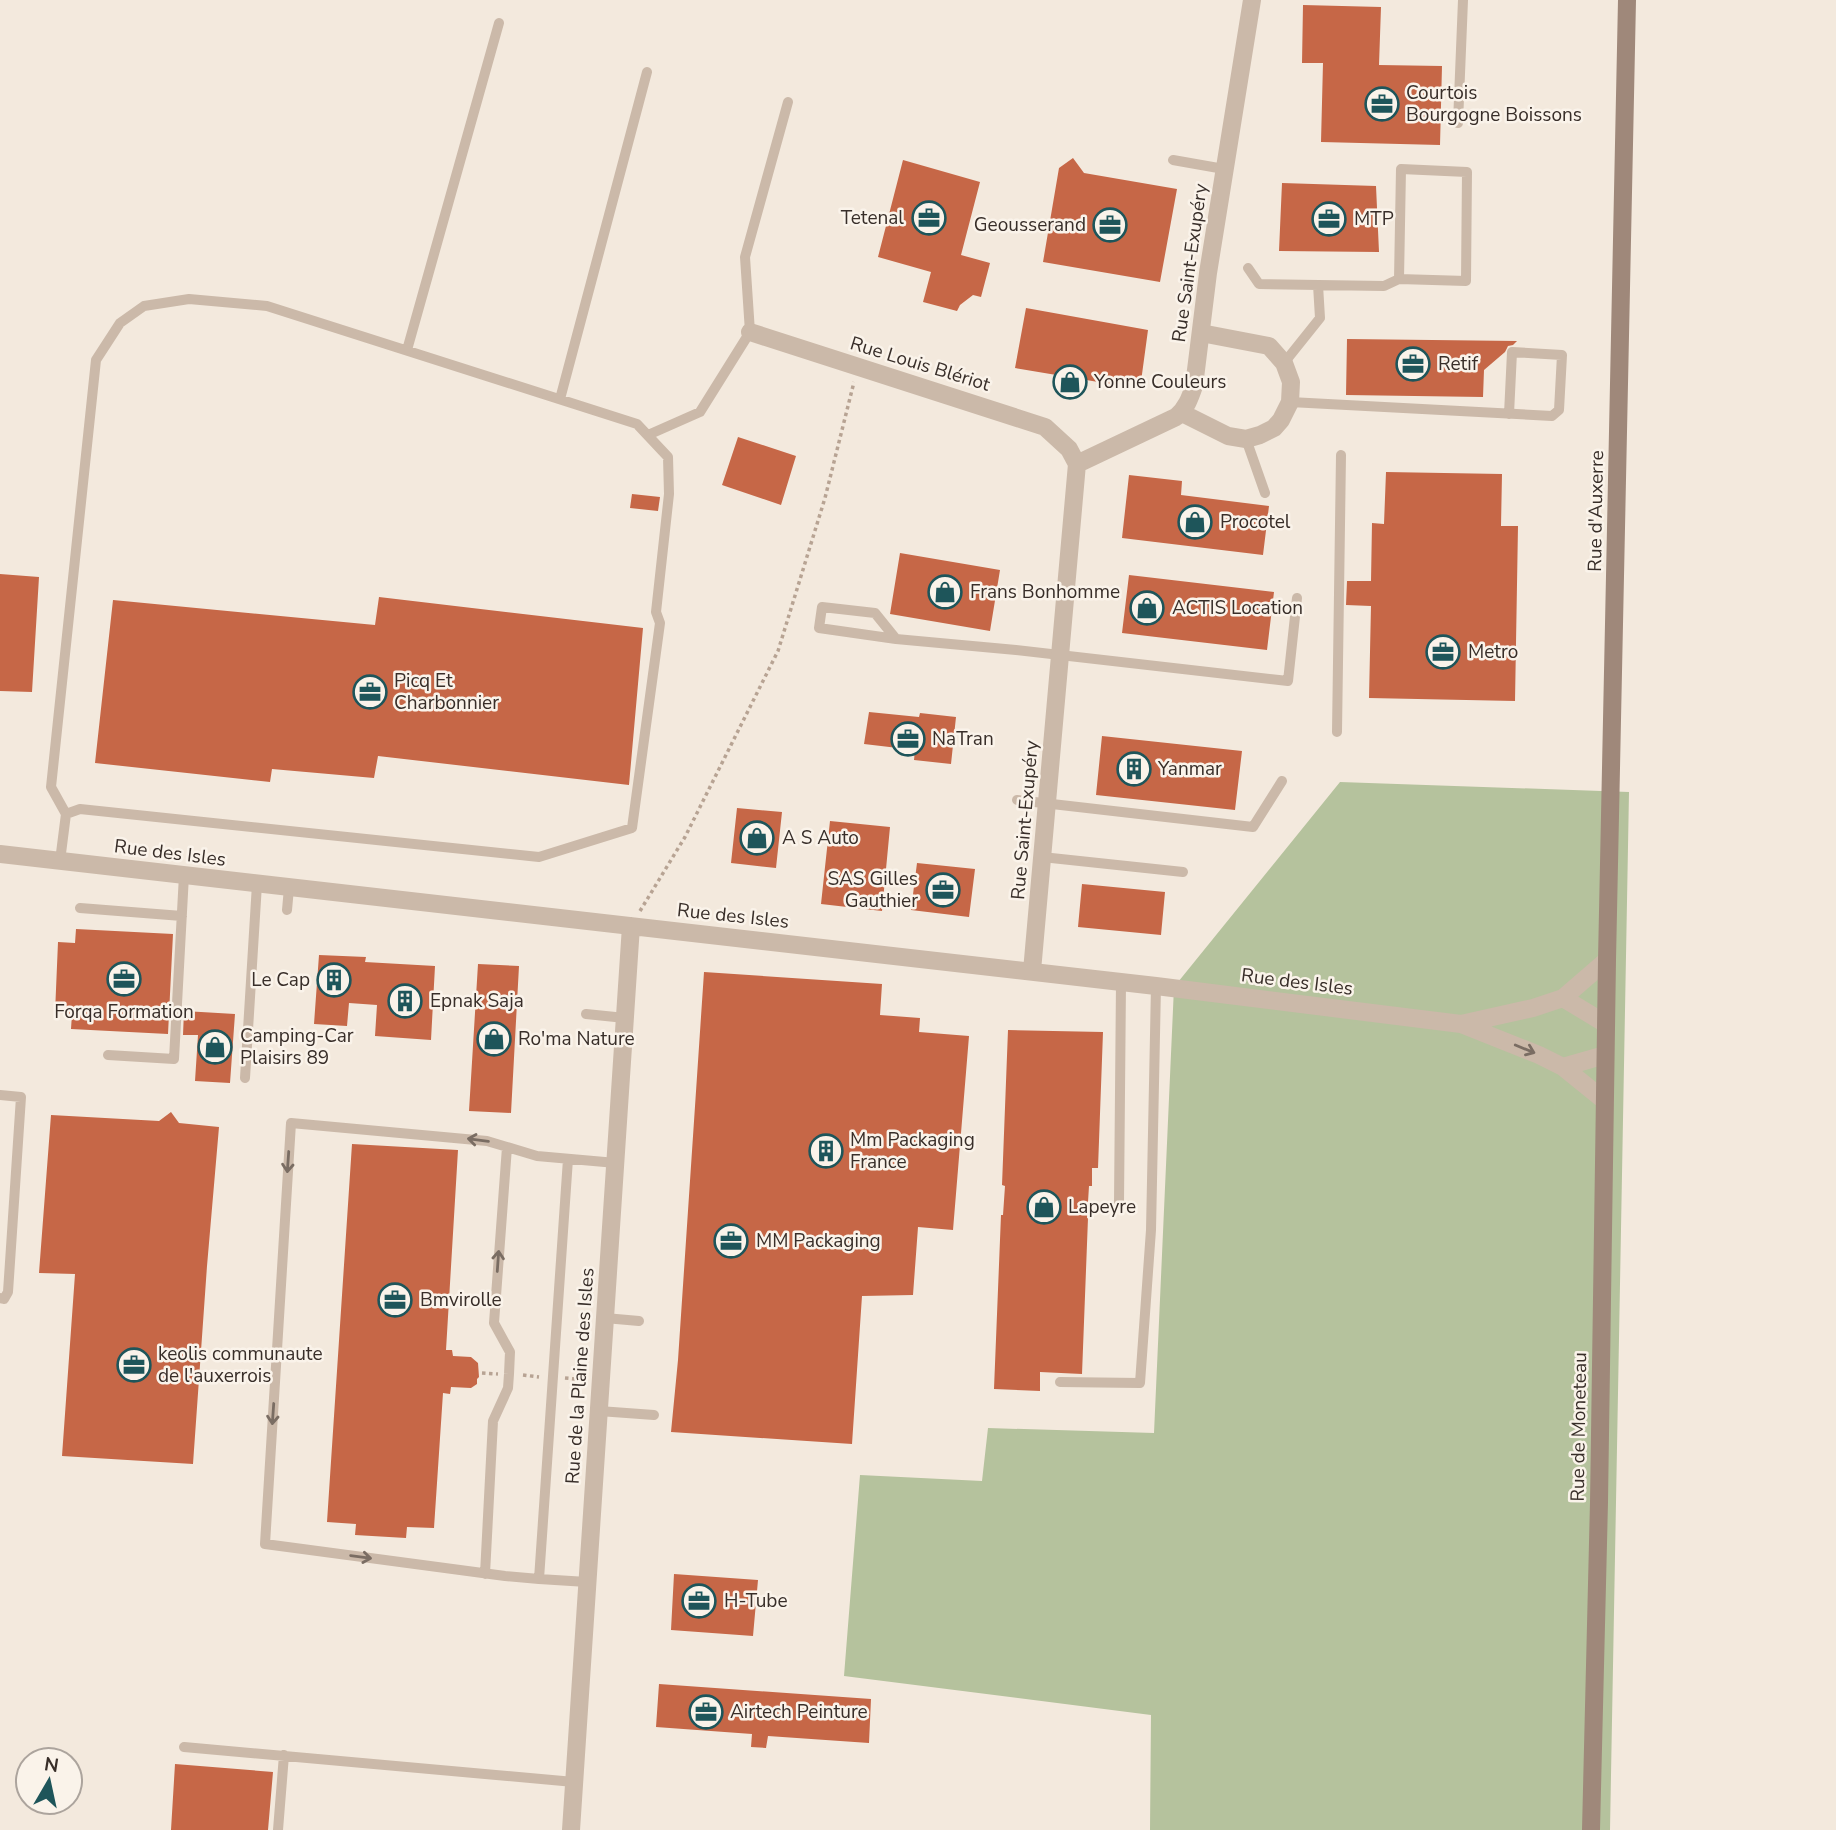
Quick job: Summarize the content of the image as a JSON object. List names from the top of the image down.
{
  "streets": {
    "main road": ["Rue d'Auxerre", "Rue de Moneteau"],
    "street": [
      "Rue Saint-Exupéry",
      "Rue Louis Blériot",
      "Rue des Isles",
      "Rue de la Plaine des Isles"
    ]
  },
  "crossings": [
    ["Rue Saint-Exupéry", "Rue Louis Blériot"],
    ["Rue Saint-Exupéry", "Rue des Isles"],
    ["Rue d'Auxerre", "Rue des Isles"],
    ["Rue d'Auxerre", "Rue de Moneteau"],
    ["Rue des Isles", "Rue de la Plaine des Isles"],
    ["Rue des Isles", "Rue de Moneteau"]
  ],
  "places": {
    "office": [
      "Courtois Bourgogne Boissons",
      "Tetenal",
      "MTP",
      "Geousserand",
      "Retif",
      "Metro",
      "Picq Et Charbonnier",
      "NaTran",
      "SAS Gilles Gauthier",
      "Forqa Formation",
      "MM Packaging",
      "Bmvirolle",
      "keolis communaute de l'auxerrois",
      "H-Tube",
      "Airtech Peinture"
    ],
    "shop": [
      "Yonne Couleurs",
      "Procotel",
      "Frans Bonhomme",
      "ACTIS Location",
      "A S Auto",
      "Ro'ma Nature",
      "Camping-Car Plaisirs 89",
      "Lapeyre"
    ],
    "building": [
      "Yanmar",
      "Le Cap",
      "Epnak Saja",
      "Mm Packaging France"
    ]
  },
  "north": "top"
}
